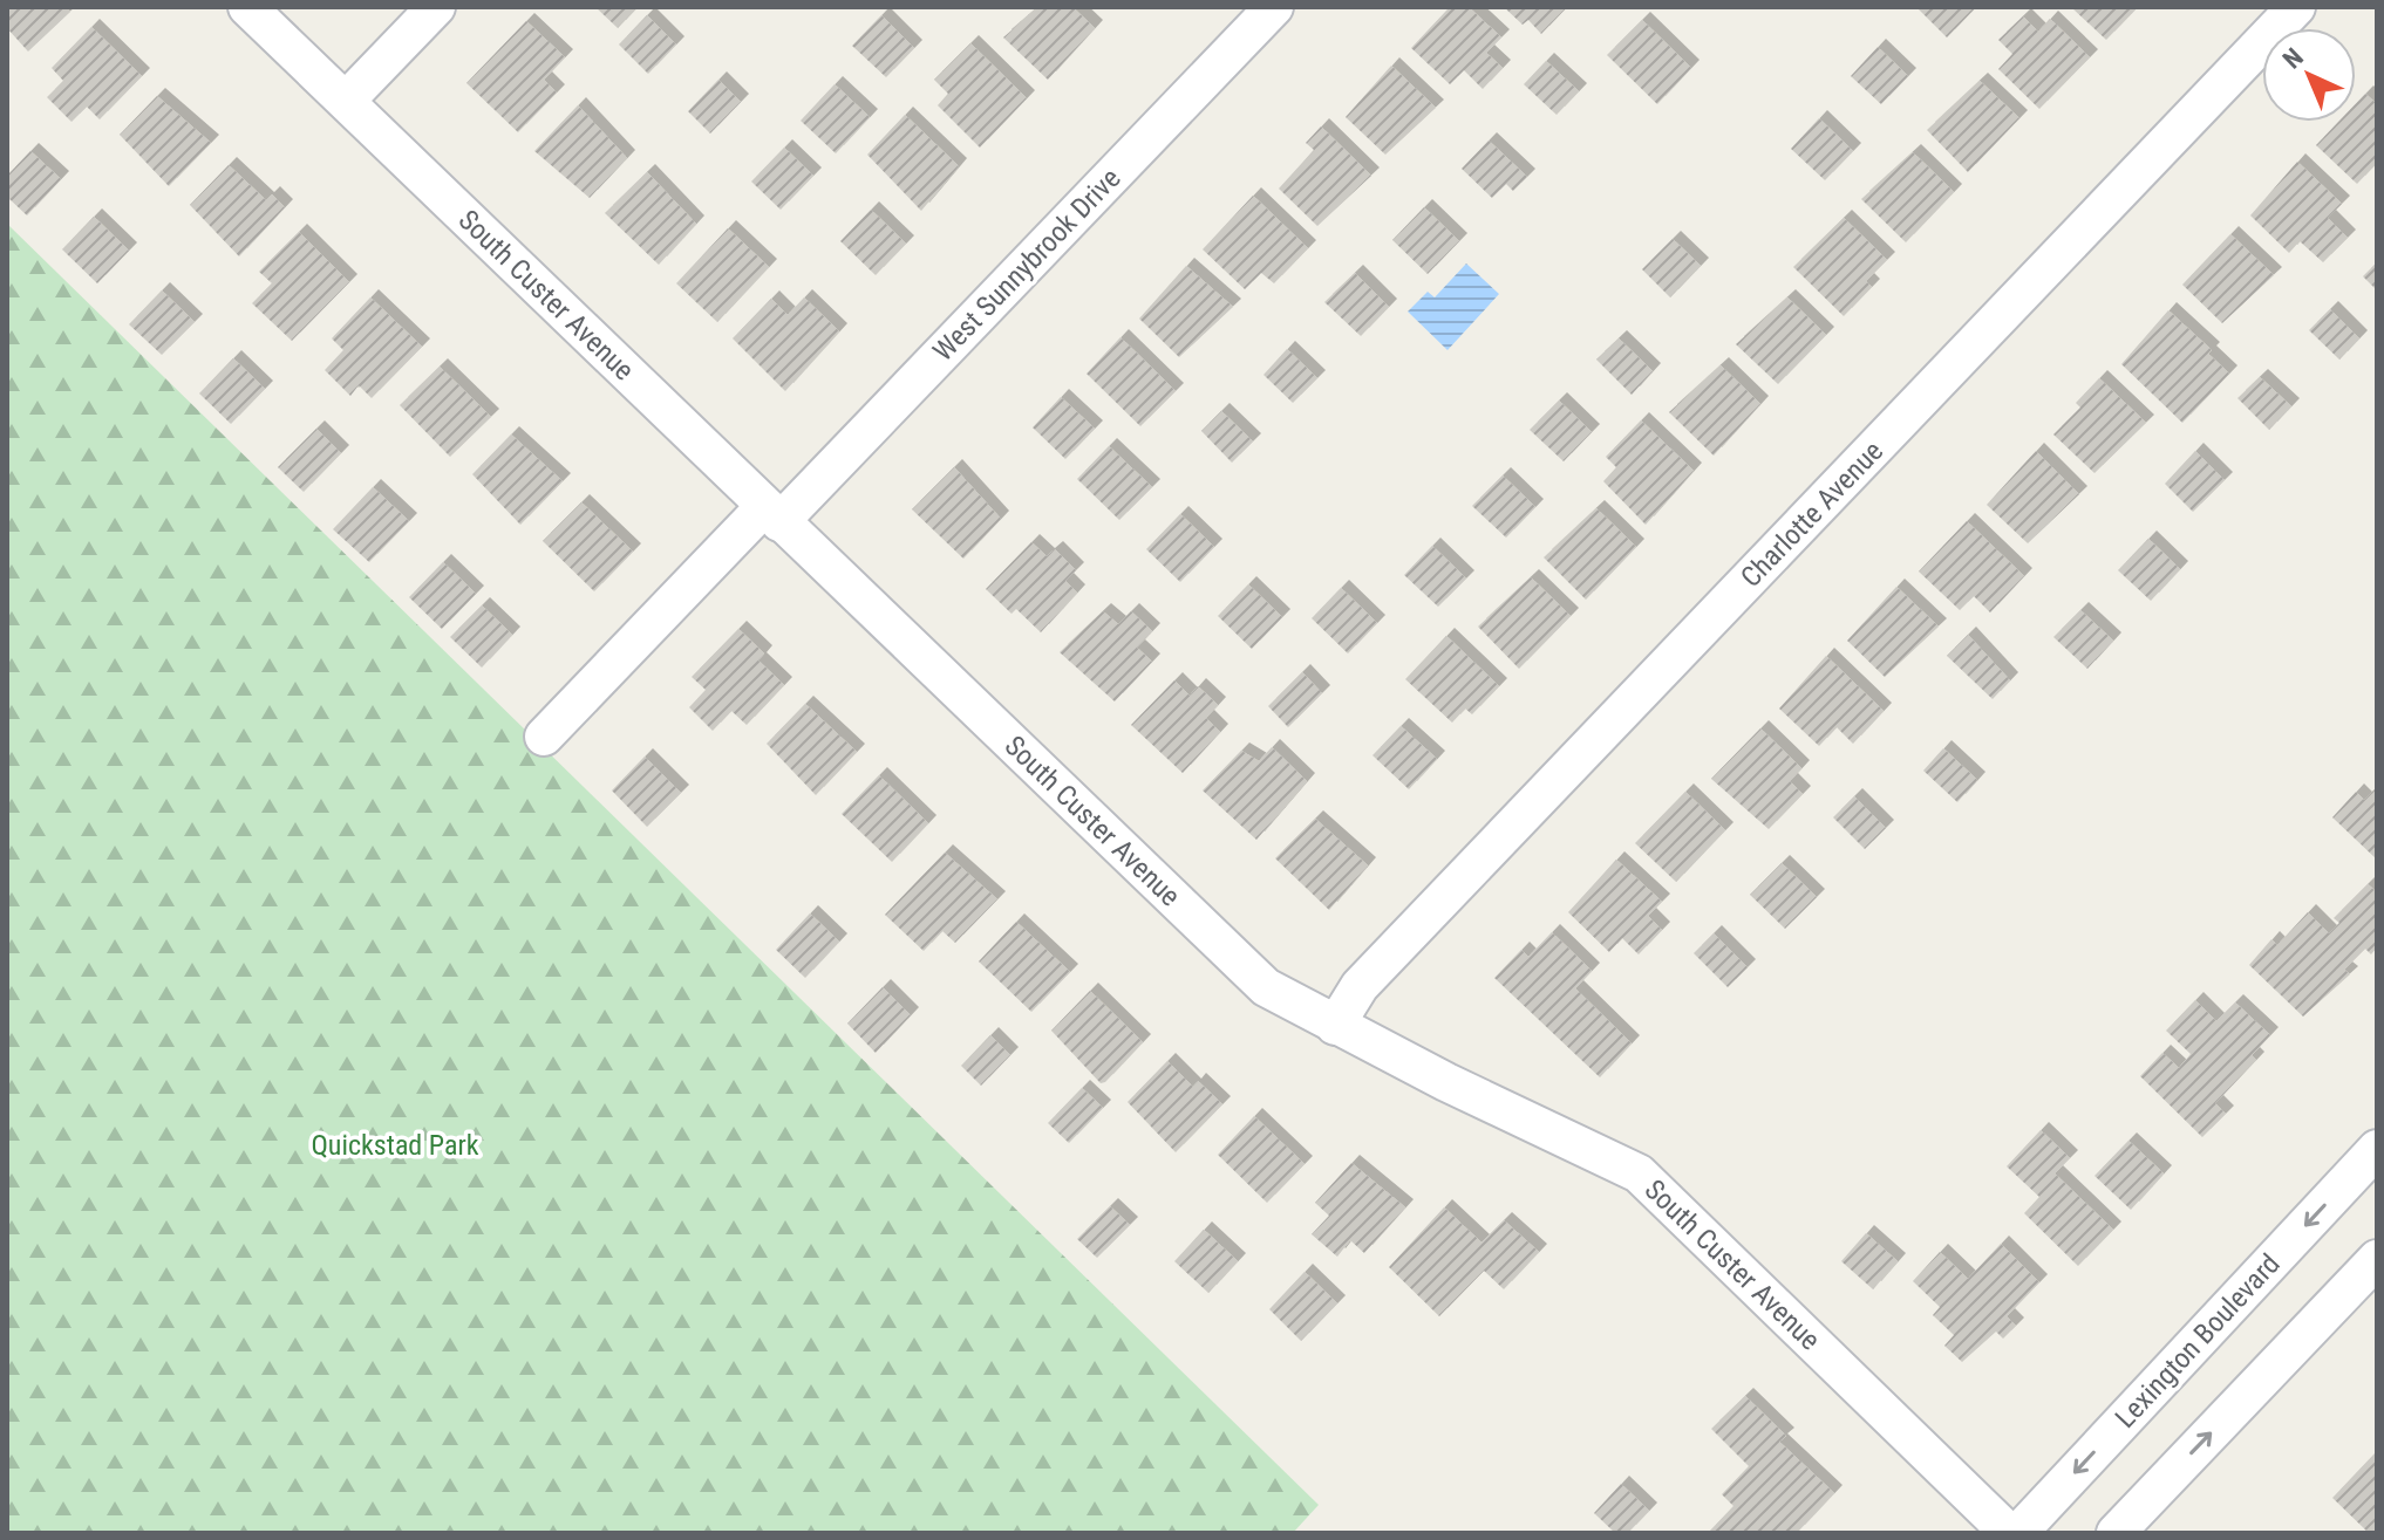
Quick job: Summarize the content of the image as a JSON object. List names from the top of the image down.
{
  "streets": {
    "street": [
      "West Sunnybrook Drive",
      "South Custer Avenue",
      "Charlotte Avenue",
      "Lexington Boulevard"
    ]
  },
  "crossings": [
    ["West Sunnybrook Drive", "South Custer Avenue"],
    ["South Custer Avenue", "Charlotte Avenue"]
  ],
  "parks": ["Quickstad Park"],
  "north": "top left"
}
